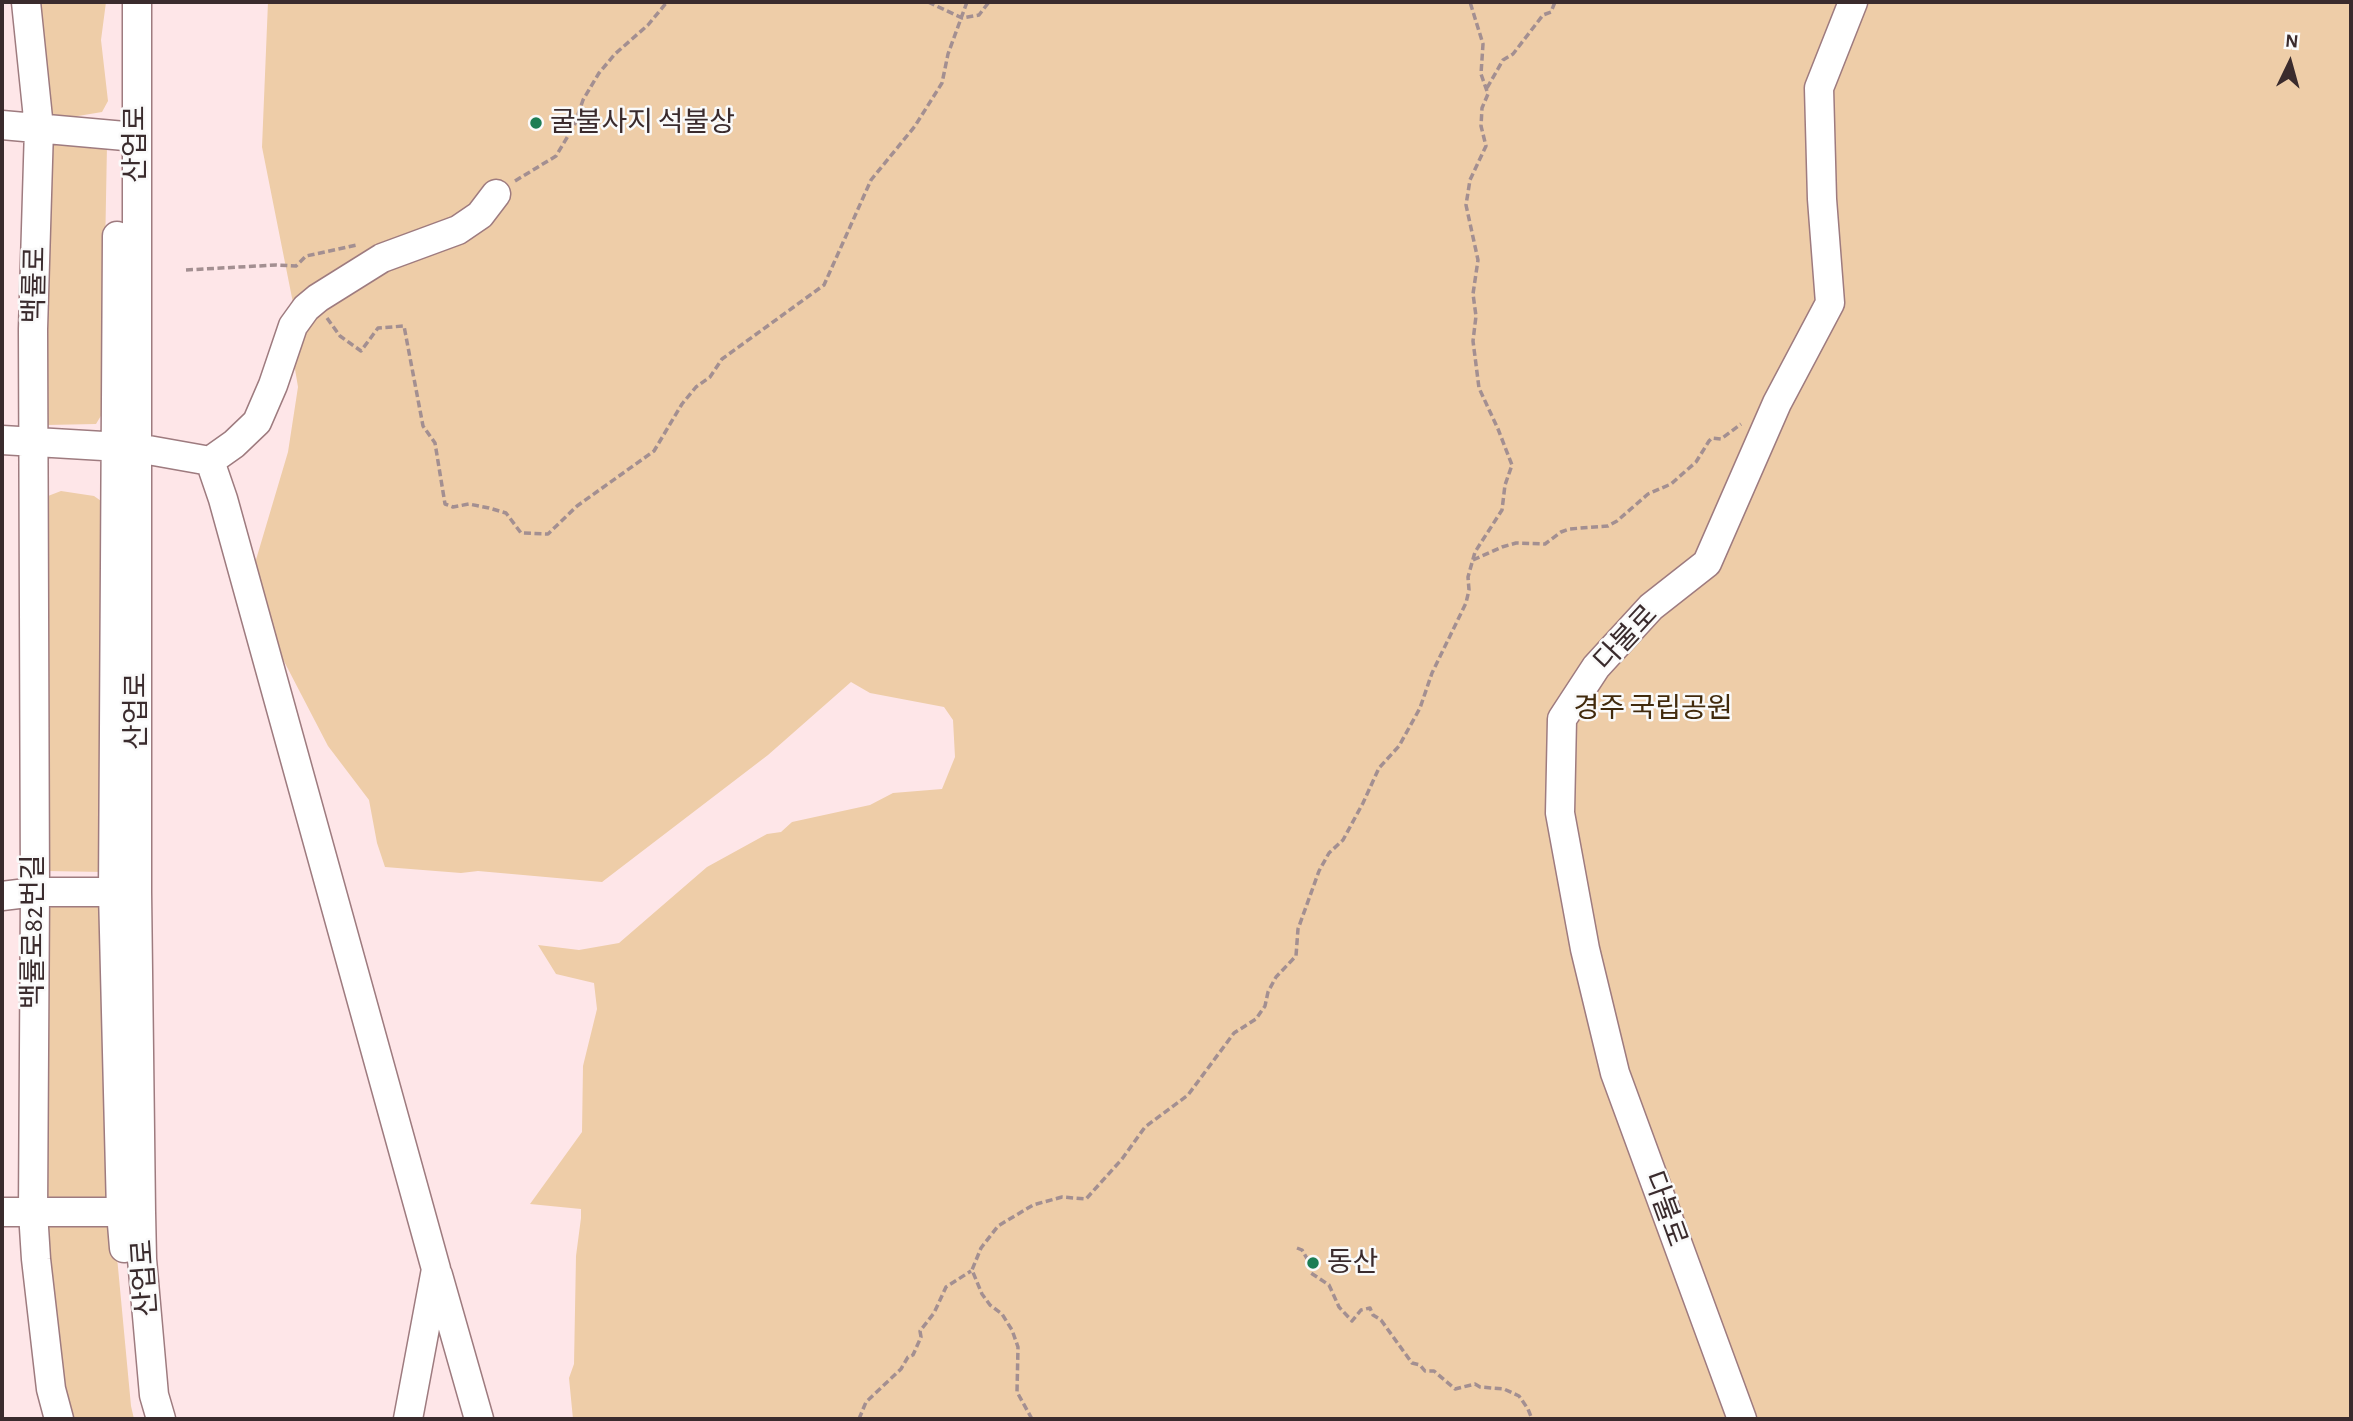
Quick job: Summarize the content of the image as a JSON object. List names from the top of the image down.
{
  "streets": {
    "street": [
      "산업로",
      "백률로",
      "다불로",
      "백률로82번길"
    ]
  },
  "crossings": [
    ["백률로", "백률로82번길"]
  ],
  "parks": ["경주 국립공원"],
  "places": ["굴불사지 석불상", "동산"],
  "north": "top"
}
